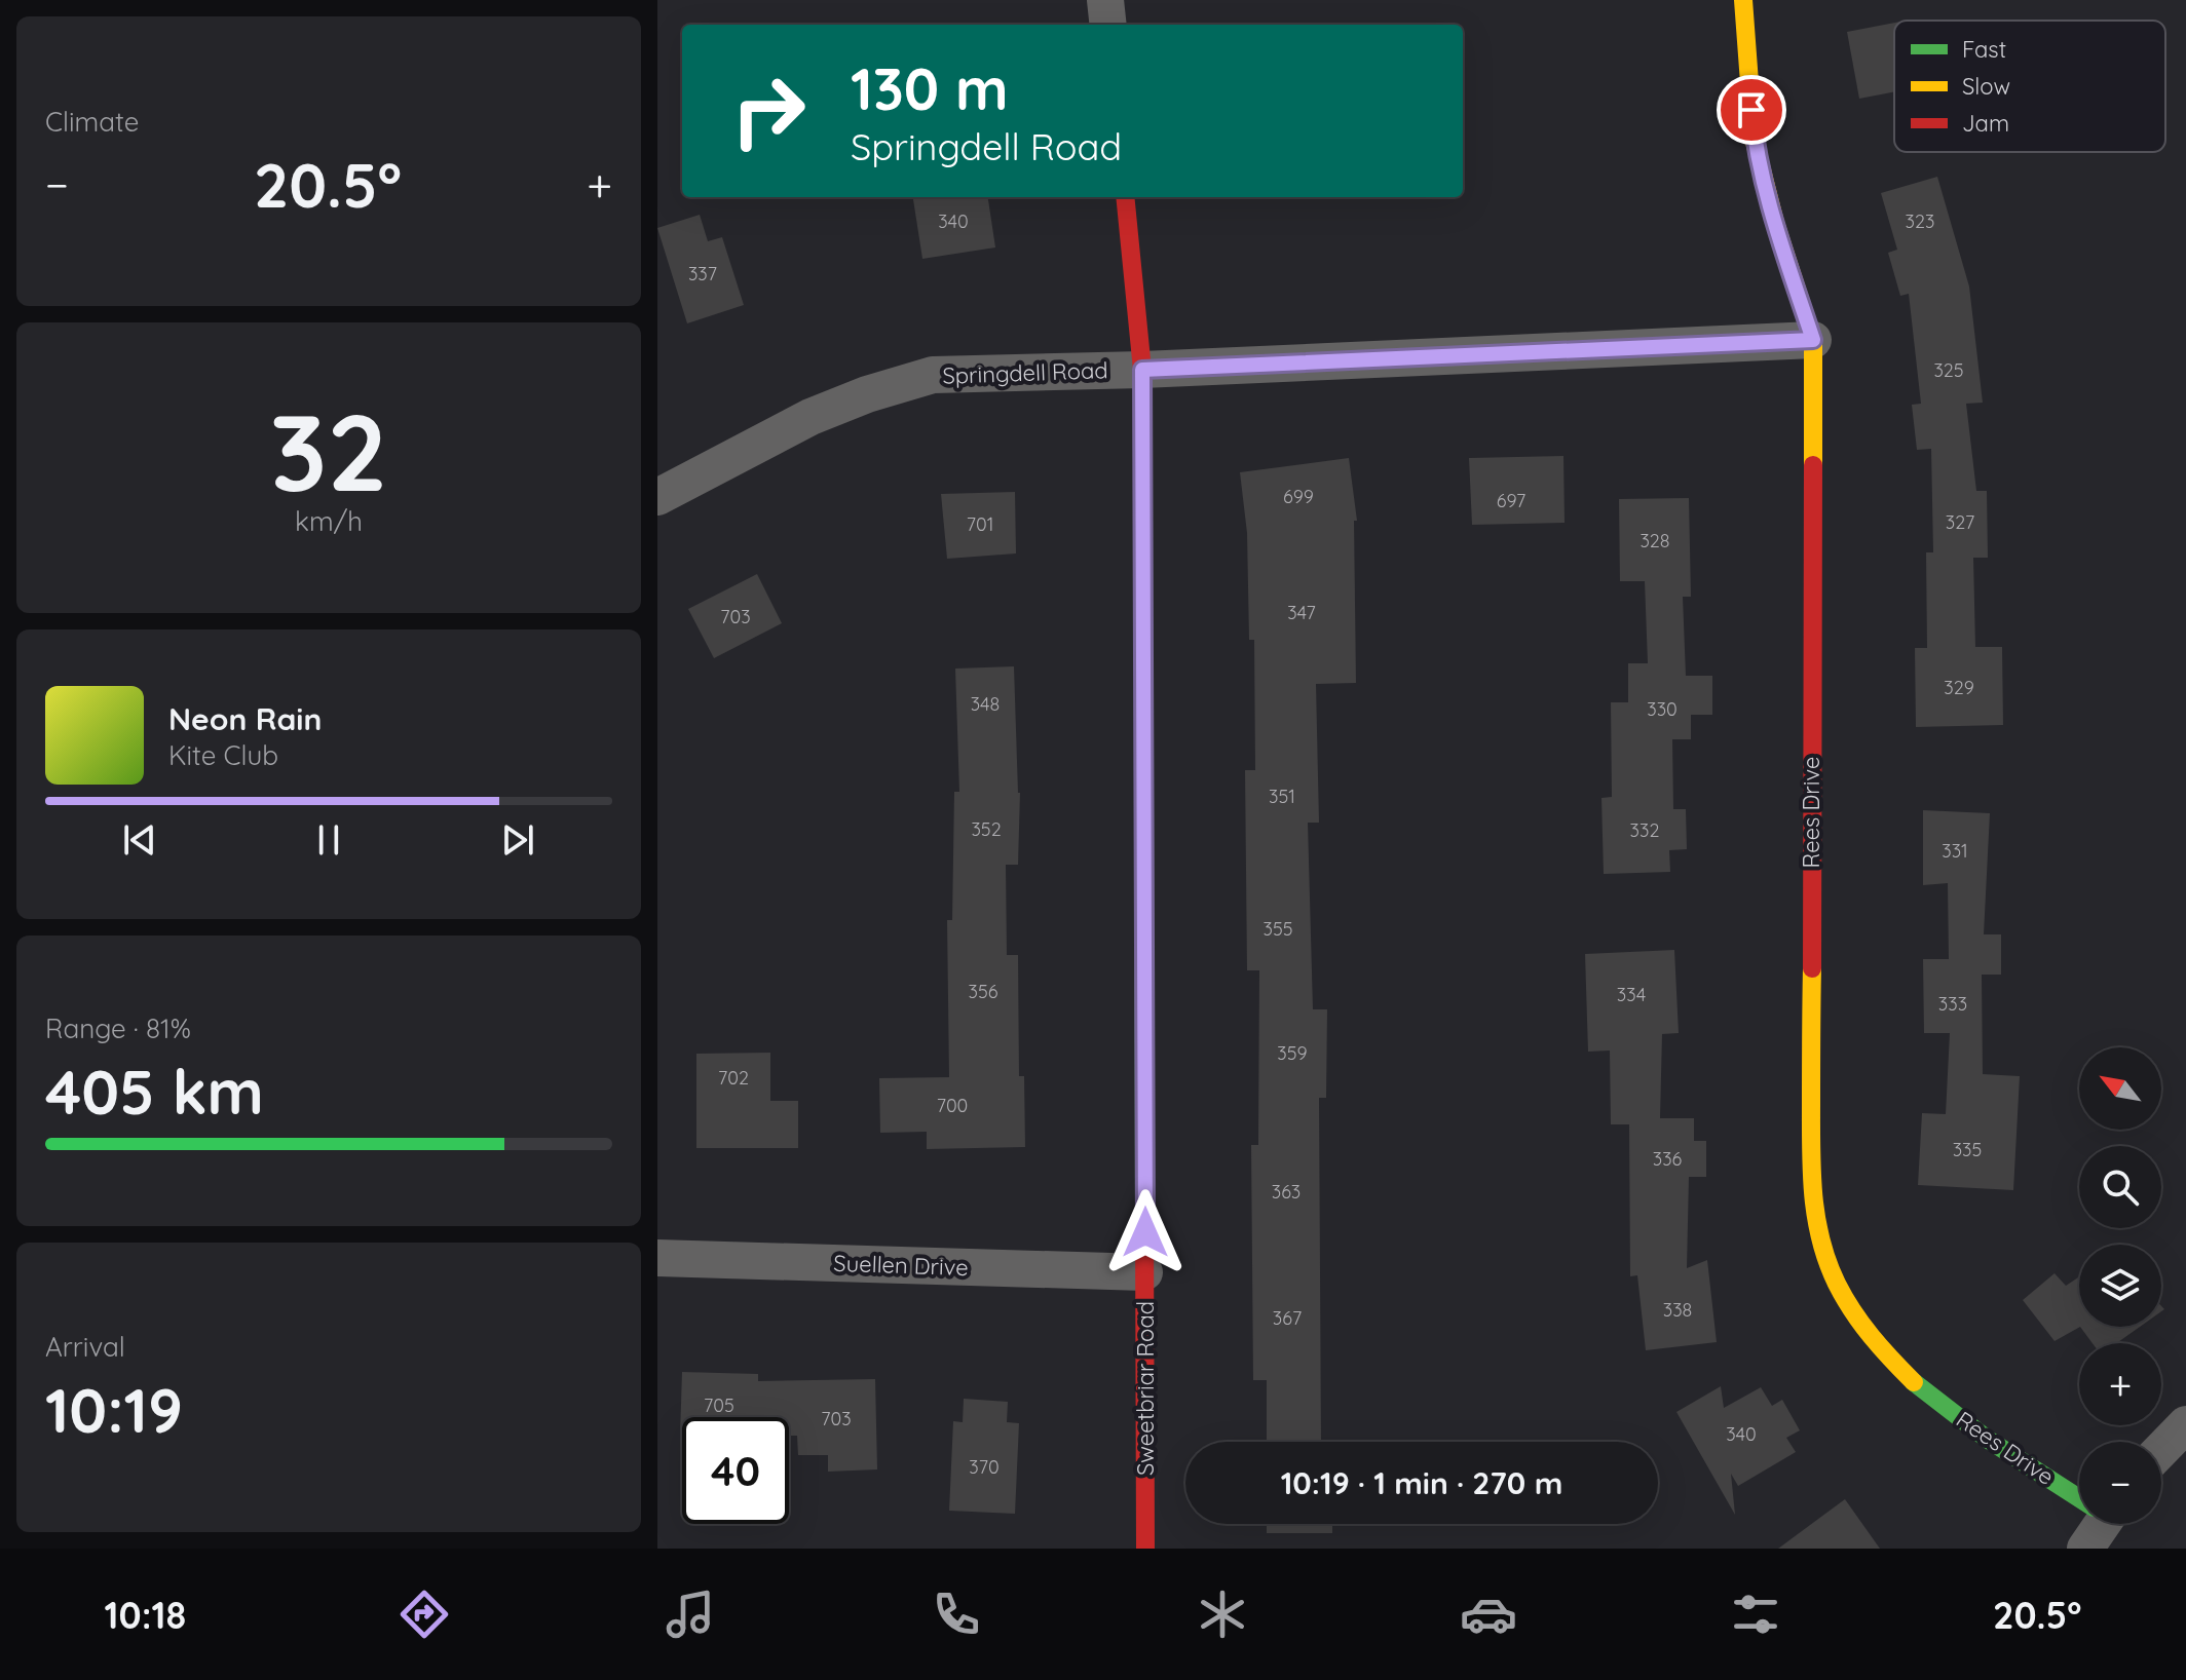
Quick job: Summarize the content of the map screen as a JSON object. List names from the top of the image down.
{
  "streets": {
    "street": [
      "Springdell Road",
      "Rees Drive",
      "Suellen Drive",
      "Sweetbriar Road"
    ]
  },
  "crossings": [
    ["Springdell Road", "Rees Drive"],
    ["Springdell Road", "Sweetbriar Road"],
    ["Suellen Drive", "Sweetbriar Road"]
  ],
  "house_numbers": [
    "340",
    "323",
    "337",
    "325",
    "699",
    "697",
    "327",
    "701",
    "328",
    "347",
    "703",
    "329",
    "348",
    "330",
    "351",
    "352",
    "332",
    "331",
    "355",
    "356",
    "334",
    "333",
    "359",
    "702",
    "700",
    "335",
    "336",
    "363",
    "338",
    "367",
    "705",
    "703",
    "340",
    "370"
  ],
  "legend": ["Fast", "Slow", "Jam"],
  "north": "top left",
  "page": {
    "tile": [
      "Climate",
      ["32", "km/h"],
      ["Range · 81%", "405 km"],
      ["Arrival", "10:19"]
    ],
    "turn": ["130 m", "Springdell Road"],
    "heat": ["−", "20.5°", "+"],
    "song": ["Neon Rain", "Kite Club"],
    "map_buttons": ["+", "−"],
    "limit": "40",
    "trip": "10:19 · 1 min · 270 m",
    "tabs": ["10:18", "20.5°"]
  }
}
